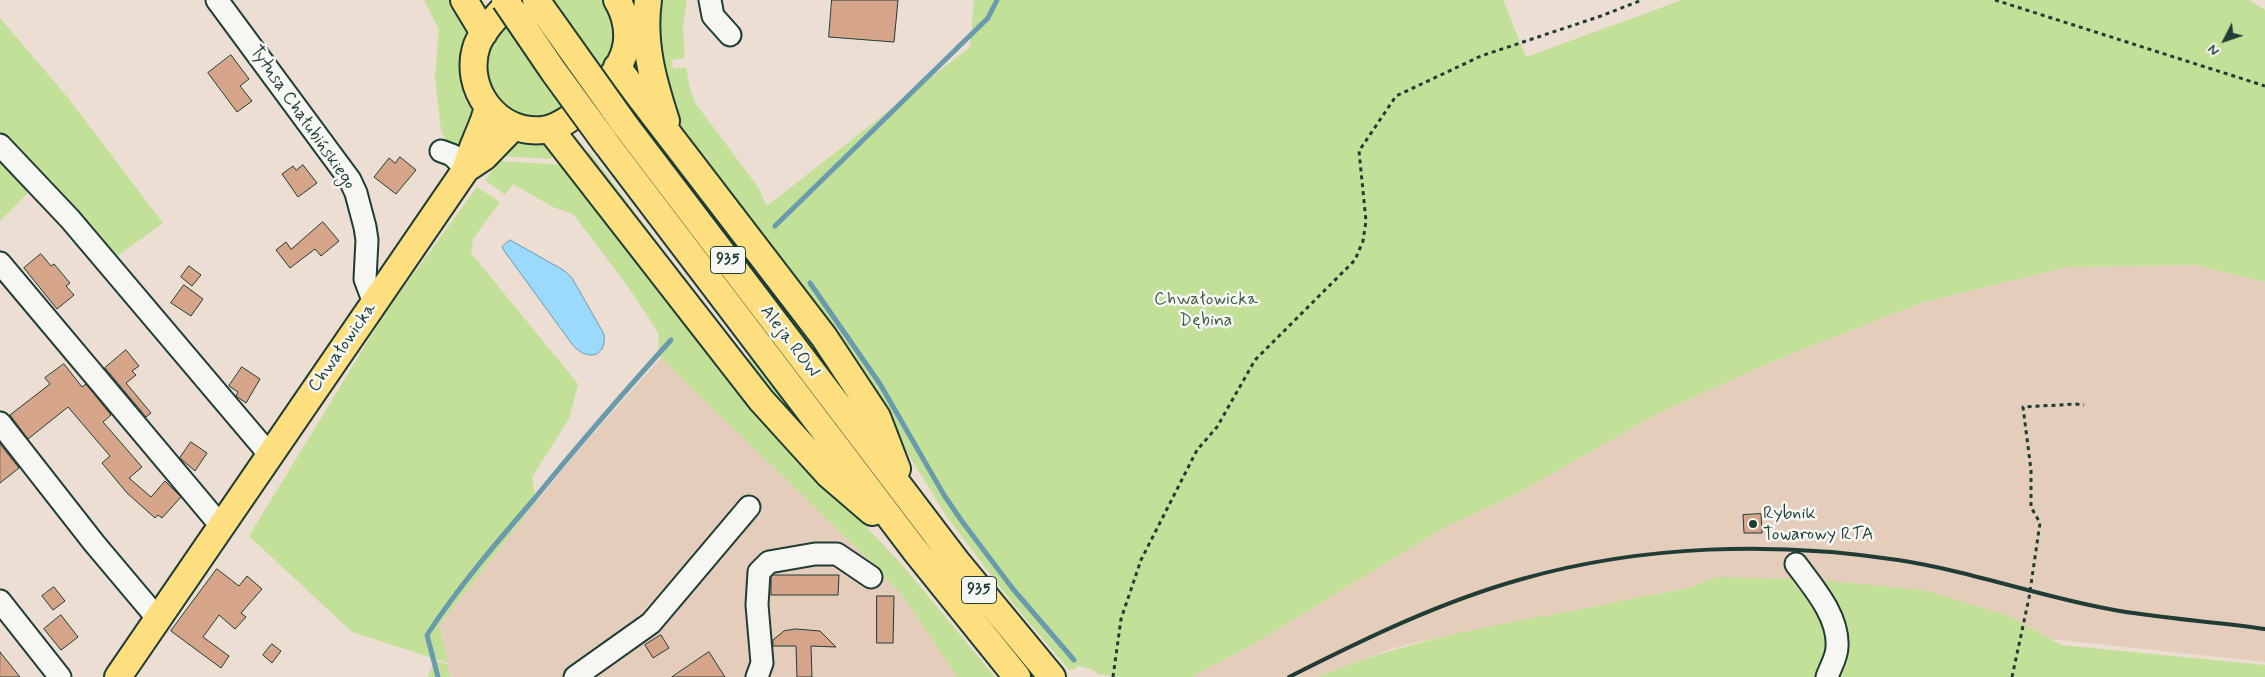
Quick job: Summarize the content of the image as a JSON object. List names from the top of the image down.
{
  "streets": {
    "main road": ["935", "Aleja ROW", "Chwałowicka"],
    "street": ["Tytusa Chałubińskiego"]
  },
  "crossings": [
    ["Tytusa Chałubińskiego", "Chwałowicka"]
  ],
  "parks": ["Chwałowicka Dębina"],
  "places": ["Rybnik Towarowy RTA"],
  "north": "bottom left"
}
